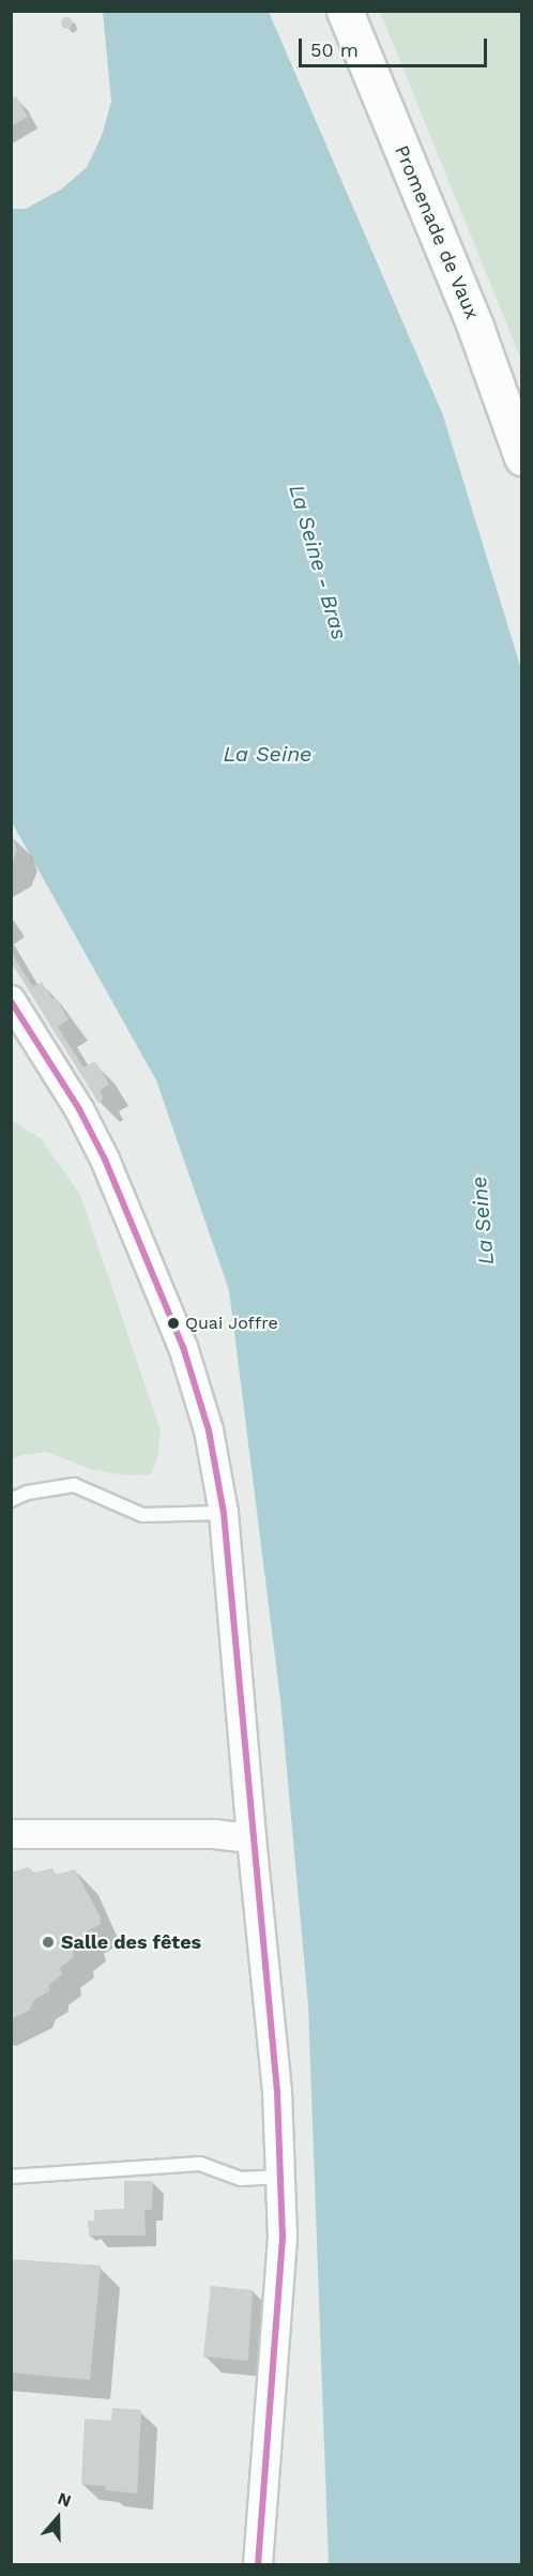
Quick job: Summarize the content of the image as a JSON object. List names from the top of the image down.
{
  "streets": {
    "main road": ["Promenade de Vaux"]
  },
  "water": ["La Seine - Bras", "La Seine"],
  "places": ["Quai Joffre", "Salle des fêtes"],
  "scale_bar": "50 m",
  "north": "top"
}
